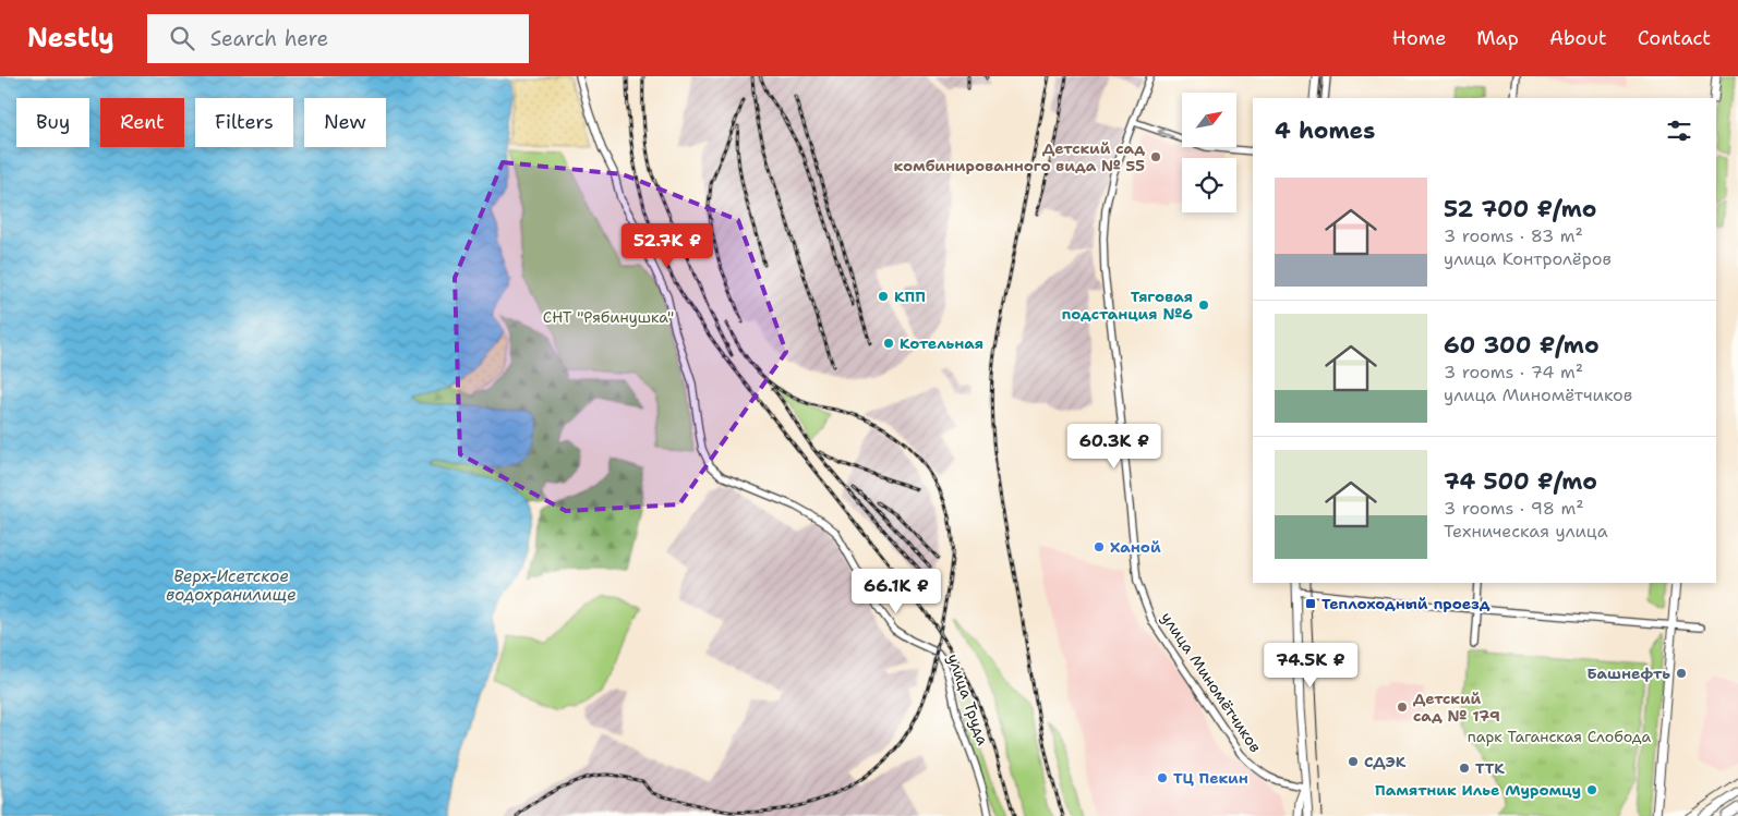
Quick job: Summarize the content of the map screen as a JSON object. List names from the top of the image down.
{
  "streets": {
    "street": ["улица Миномётчиков", "улица Труда"]
  },
  "water": ["Верх-Исетское водохранилище"],
  "parks": ["СНТ \"Рябинушка\"", "парк Таганская Слобода"],
  "places": {
    "other": [
      "Детский сад комбинированного вида № 55",
      "КПП",
      "Тяговая подстанция №6",
      "Котельная",
      "Ханой",
      "Башнефть",
      "Детский сад № 179",
      "СДЭК",
      "ТТК",
      "ТЦ Пекин",
      "Памятник Илье Муромцу"
    ],
    "transit": ["Теплоходный проезд"]
  },
  "north": "top right",
  "page": {
    "header": "Nestly",
    "search": "Search here",
    "nav": [
      "Home",
      "Map",
      "About",
      "Contact"
    ],
    "chip": [
      "Buy",
      "Rent",
      "Filters",
      "New"
    ],
    "heading": "4 homes",
    "list": [
      {
        "name": "52 700 ₽/mo",
        "note": "3 rooms · 83 m² · улица Контролёров"
      },
      {
        "name": "60 300 ₽/mo",
        "note": "3 rooms · 74 m² · улица Миномётчиков"
      },
      {
        "name": "74 500 ₽/mo",
        "note": "3 rooms · 98 m² · Техническая улица"
      }
    ],
    "price": [
      "52.7K ₽",
      "60.3K ₽",
      "66.1K ₽",
      "74.5K ₽"
    ]
  }
}
